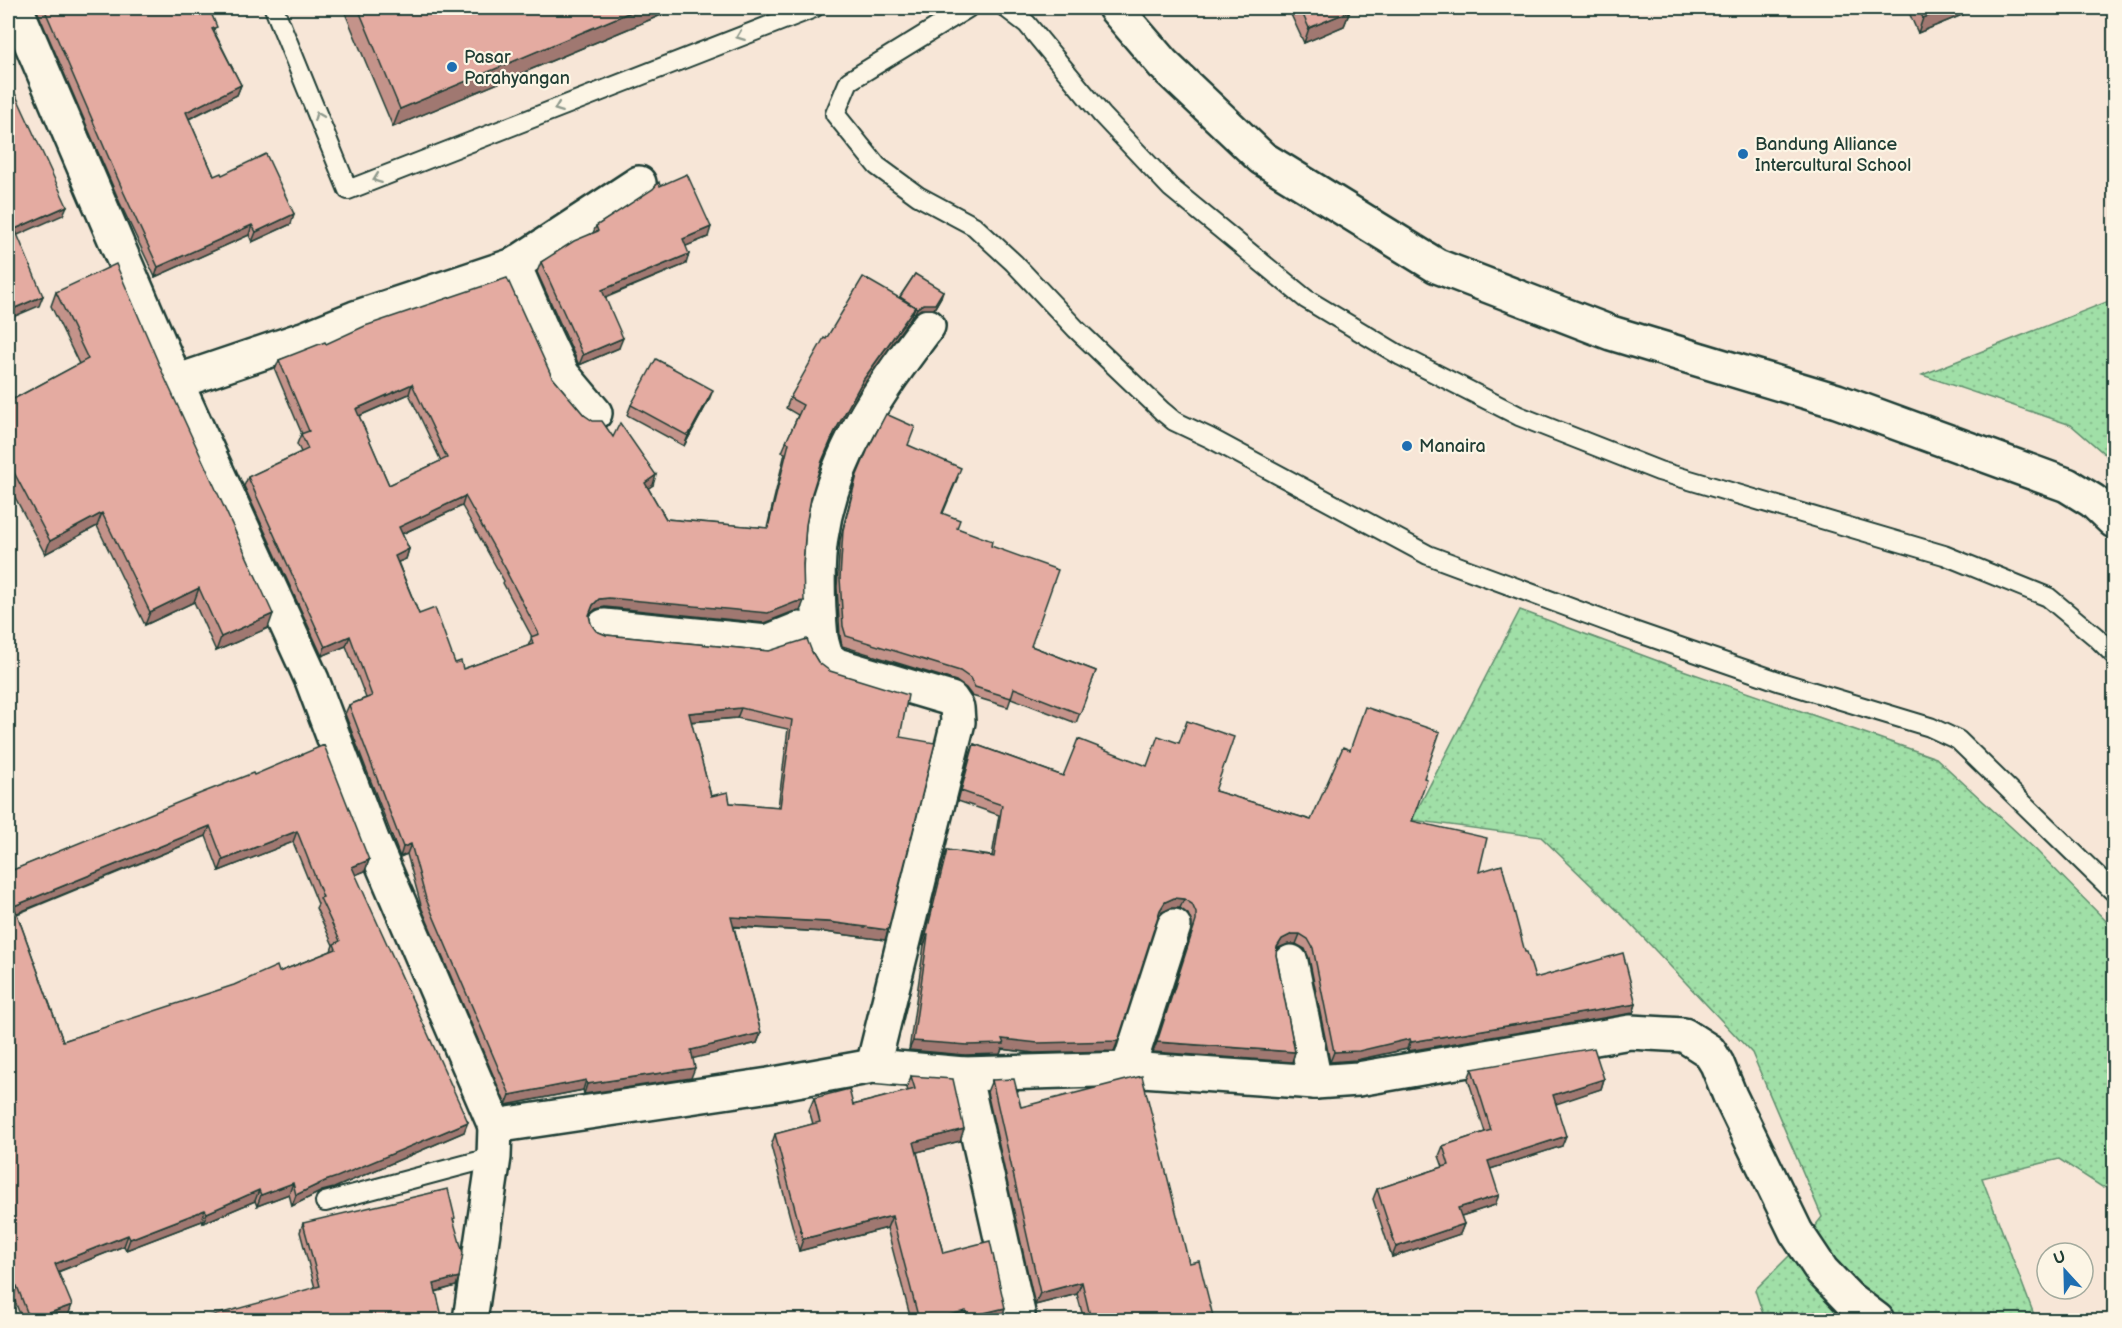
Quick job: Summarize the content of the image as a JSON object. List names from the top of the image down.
{
  "places": ["Pasar Parahyangan", "Bandung Alliance Intercultural School", "Manaira"],
  "north": "top"
}
